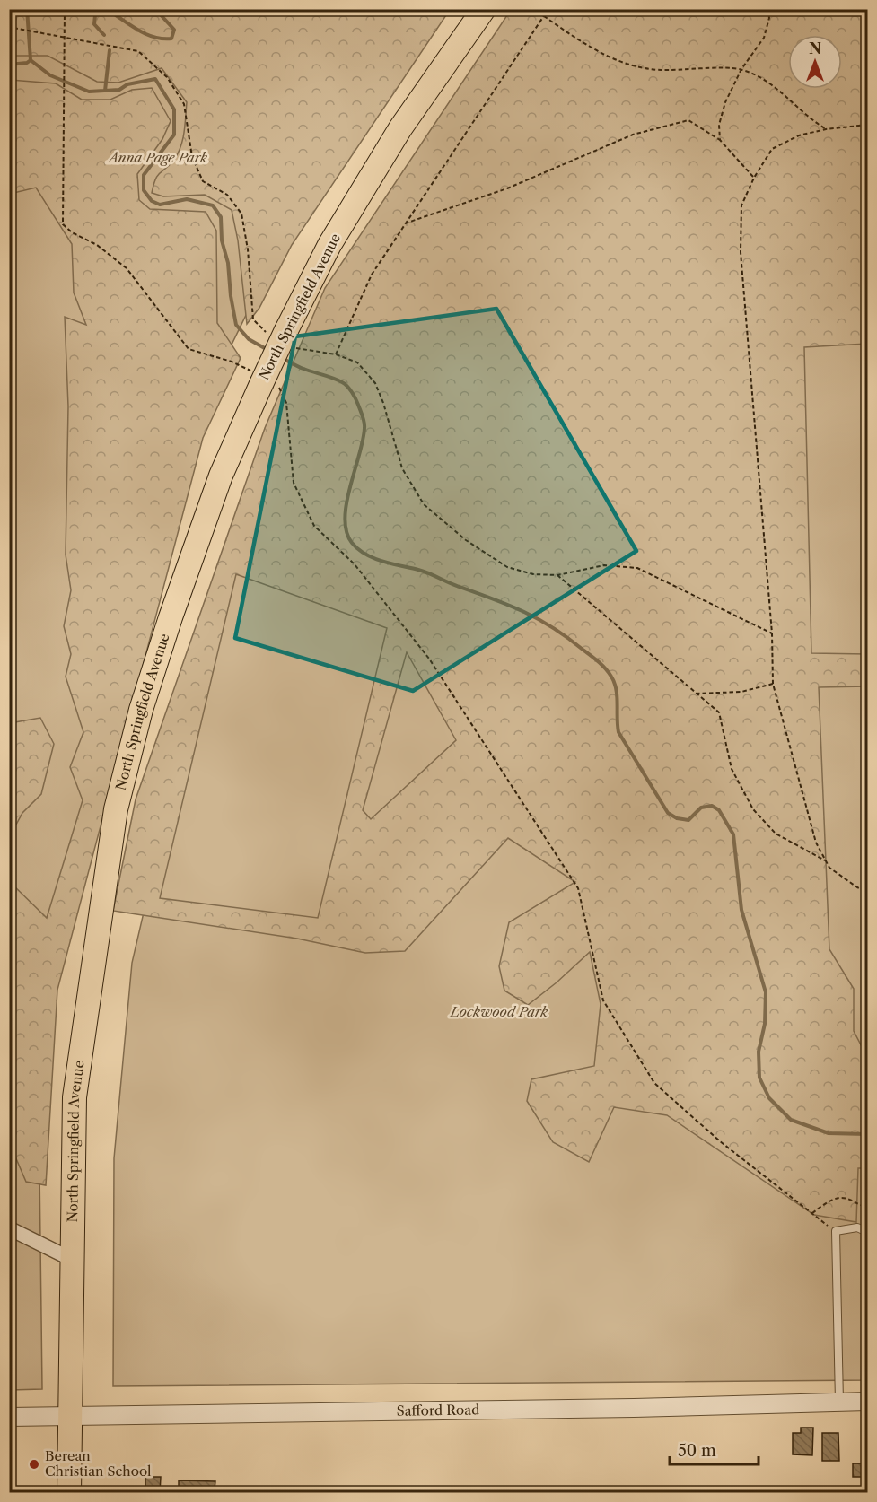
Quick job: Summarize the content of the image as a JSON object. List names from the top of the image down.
{
  "streets": {
    "main road": ["North Springfield Avenue"],
    "street": ["Safford Road"]
  },
  "crossings": [
    ["North Springfield Avenue", "Safford Road"]
  ],
  "parks": ["Anna Page Park", "Lockwood Park"],
  "places": ["Berean Christian School"],
  "scale_bar": "50 m",
  "north": "top"
}
